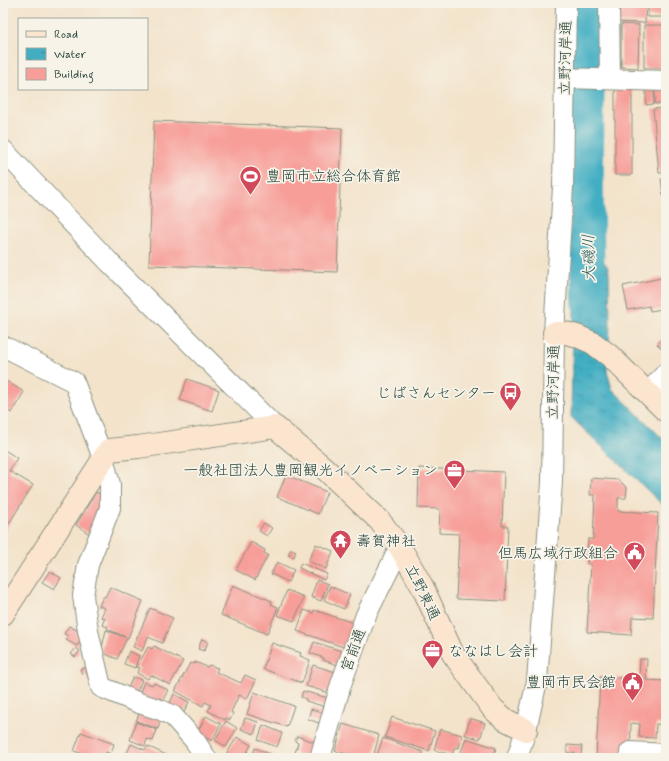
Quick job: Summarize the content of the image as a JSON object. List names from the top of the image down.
{
  "streets": {
    "street": ["立野河岸通", "立野東通", "宮前通"]
  },
  "crossings": [
    ["立野河岸通", "立野東通"],
    ["立野東通", "宮前通"]
  ],
  "water": ["大磯川"],
  "places": {
    "sports": ["豊岡市立総合体育館"],
    "bus stop": ["じばさんセンター"],
    "office": ["一般社団法人豊岡観光イノベーション", "ななはし会計"],
    "temple": ["壽賀神社"],
    "public building": ["但馬広域行政組合", "豊岡市民会館"]
  },
  "legend": ["Road", "Water", "Building"]
}
